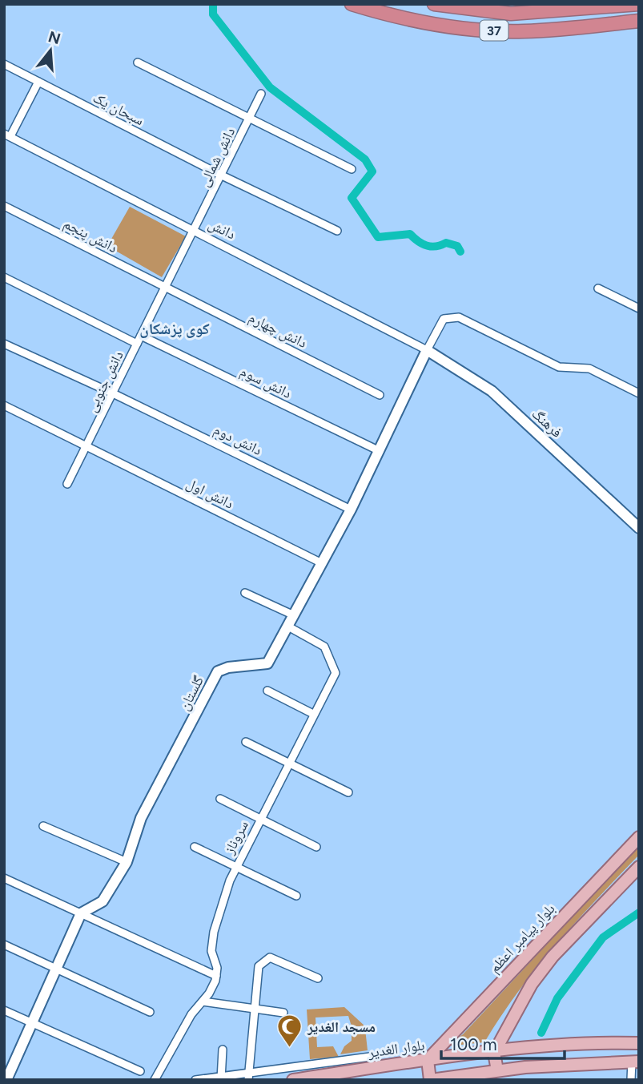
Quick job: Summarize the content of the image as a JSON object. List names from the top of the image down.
{
  "streets": {
    "highway": ["37"],
    "main road": ["بلوار پیامبر اعظم", "بلوار الغدیر"],
    "street": [
      "سبحان یک",
      "دانش شمالی",
      "دانش",
      "دانش پنجم",
      "دانش چهارم",
      "دانش جنوبی",
      "دانش سوم",
      "فرهنگ",
      "دانش دوم",
      "دانش اول",
      "گلستان",
      "سروناز"
    ]
  },
  "crossings": [
    ["سبحان یک", "دانش شمالی"],
    ["دانش شمالی", "دانش"],
    ["دانش شمالی", "دانش جنوبی"],
    ["دانش", "دانش جنوبی"],
    ["دانش", "فرهنگ"],
    ["دانش", "گلستان"],
    ["دانش پنجم", "دانش چهارم"],
    ["دانش پنجم", "دانش جنوبی"],
    ["دانش چهارم", "دانش جنوبی"],
    ["دانش جنوبی", "دانش سوم"],
    ["دانش جنوبی", "دانش دوم"],
    ["دانش جنوبی", "دانش اول"],
    ["دانش سوم", "گلستان"],
    ["فرهنگ", "گلستان"],
    ["دانش دوم", "گلستان"],
    ["دانش اول", "گلستان"],
    ["گلستان", "سروناز"],
    ["بلوار پیامبر اعظم", "بلوار الغدیر"]
  ],
  "districts": ["کوی پزشکان"],
  "places": {
    "mosque": ["مسجد الغدیر"]
  },
  "scale_bar": "100 m",
  "north": "top"
}
